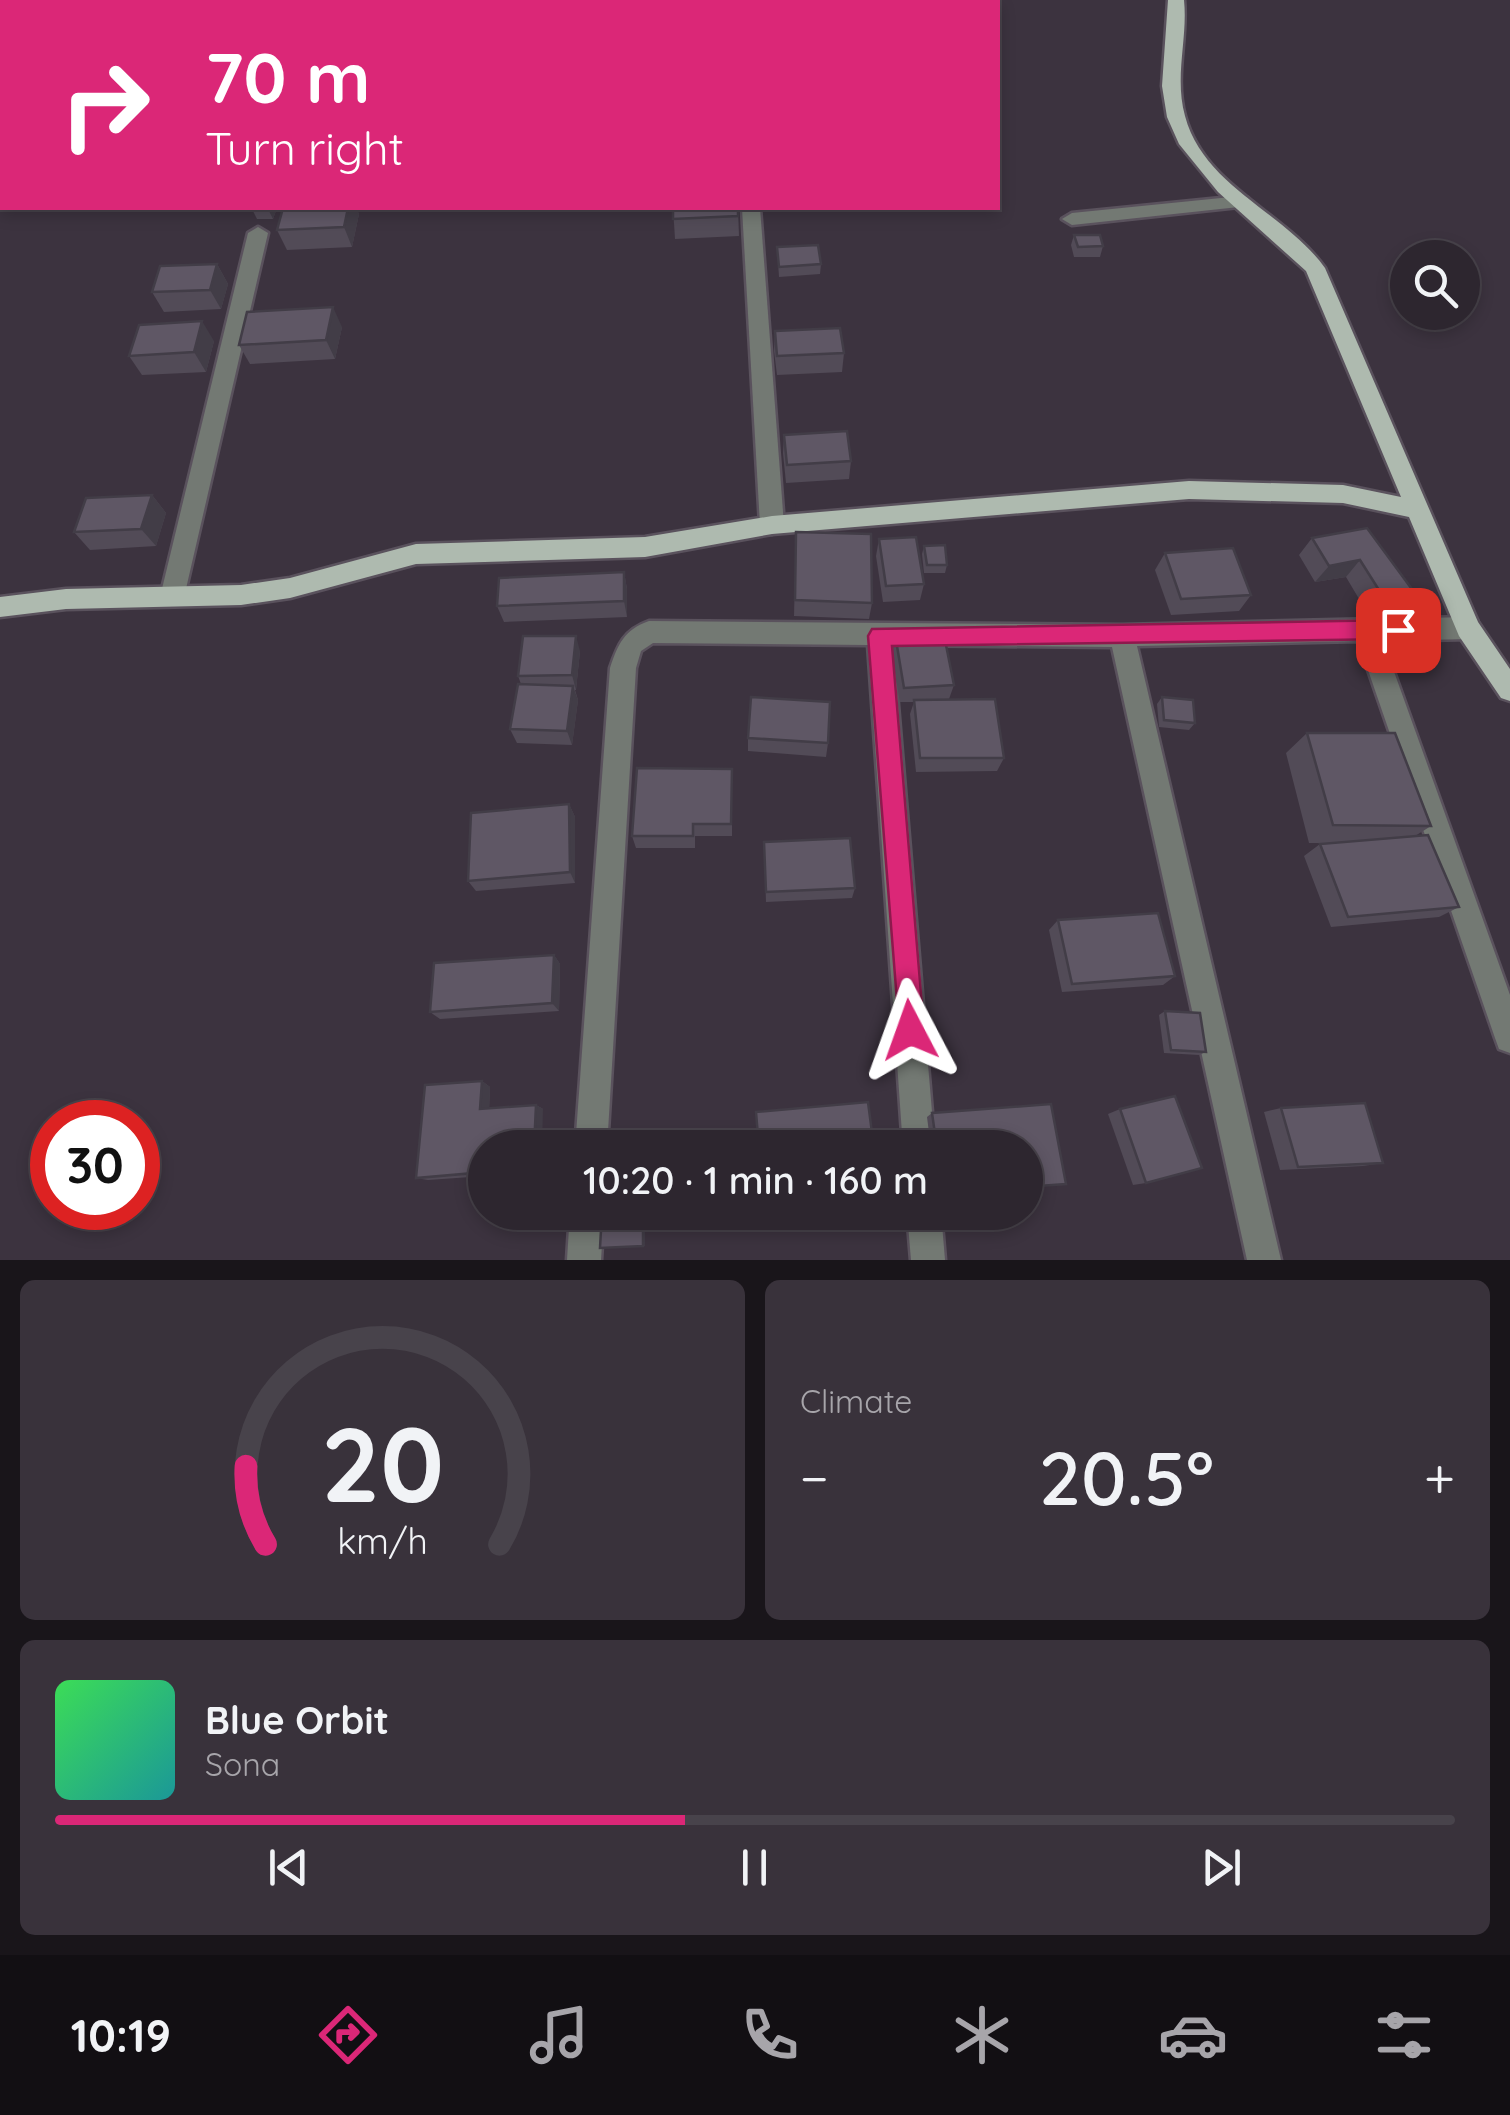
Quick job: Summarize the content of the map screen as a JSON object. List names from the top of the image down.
{
  "page": {
    "turn": ["70 m", "Turn right"],
    "limit": "30",
    "trip": "10:20 · 1 min · 160 m",
    "tile": "Climate",
    "heat": ["−", "20.5°", "+"],
    "song": ["Blue Orbit", "Sona"],
    "tabs": "10:19",
    "gauge": ["20", "km/h"]
  }
}
